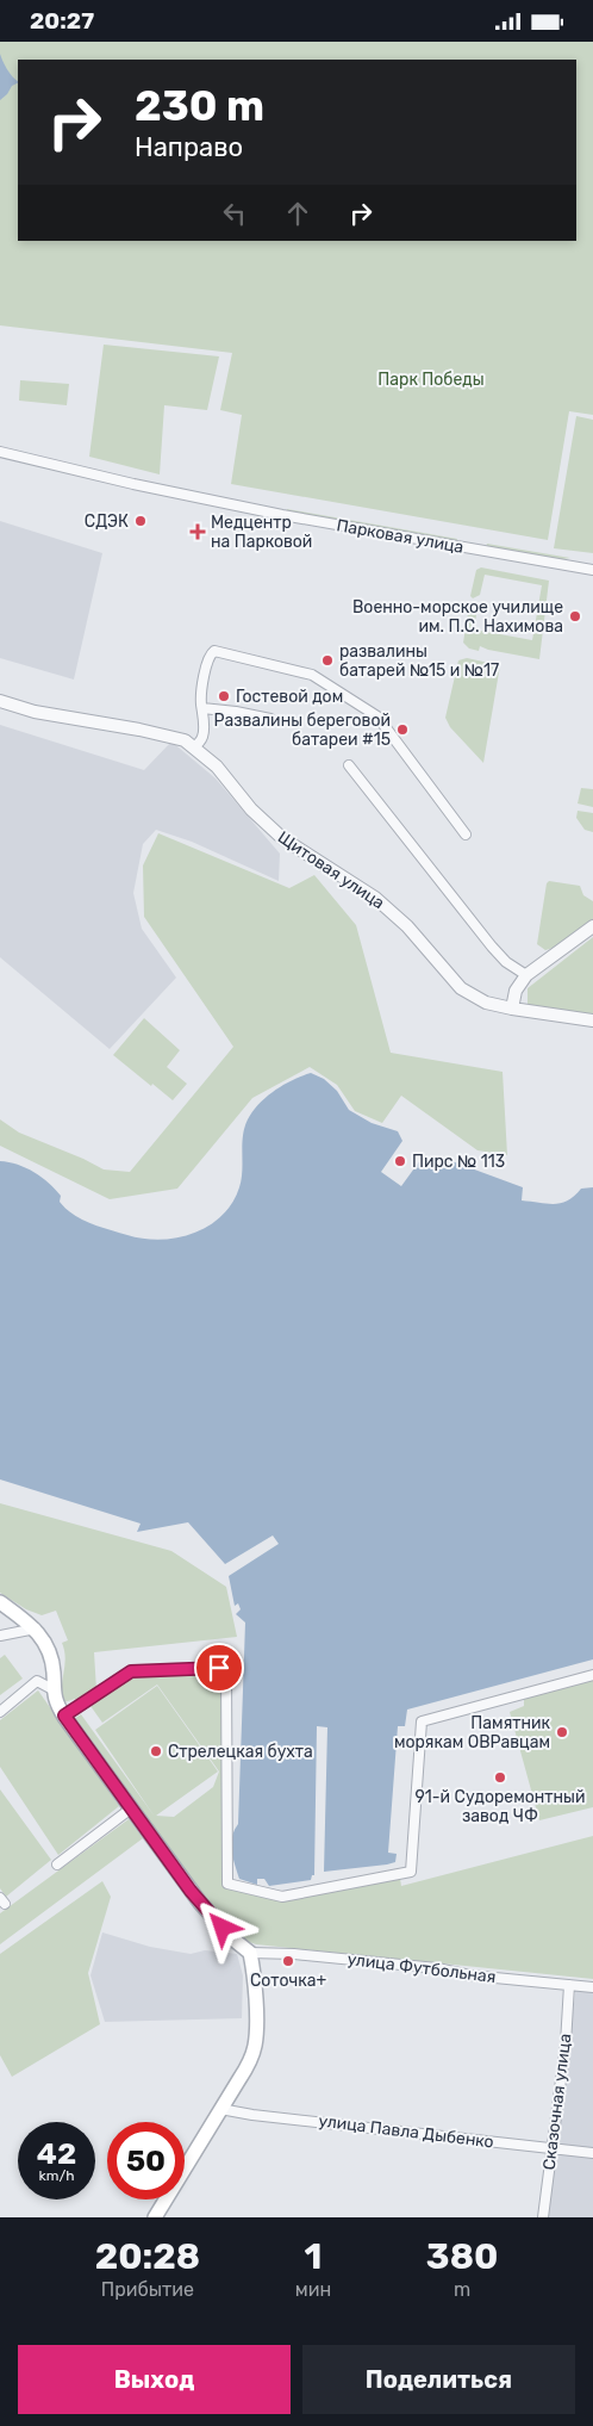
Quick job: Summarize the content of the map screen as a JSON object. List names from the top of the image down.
{
  "streets": {
    "street": [
      "Парковая улица",
      "Щитовая улица",
      "улица Футбольная",
      "Сказочная улица",
      "улица Павла Дыбенко"
    ]
  },
  "crossings": [
    ["улица Футбольная", "Сказочная улица"],
    ["Сказочная улица", "улица Павла Дыбенко"]
  ],
  "parks": ["Парк Победы"],
  "places": {
    "other": [
      "СДЭК",
      "Военно-морское училище им. П.С. Нахимова",
      "развалины батарей №15 и №17",
      "Гостевой дом",
      "Развалины береговой батареи #15",
      "Пирс № 113",
      "Памятник морякам ОВРавцам",
      "Стрелецкая бухта",
      "91-й Судоремонтный завод ЧФ",
      "Соточка+"
    ],
    "health": ["Медцентр на Парковой"]
  },
  "page": {
    "status": "20:27",
    "turn": ["230 m", "Направо"],
    "speed": "42 km/h",
    "limit": "50",
    "eta": [
      "20:28",
      "Прибытие",
      "1",
      "мин",
      "380",
      "m"
    ],
    "buttons": ["Выход", "Поделиться"]
  }
}
